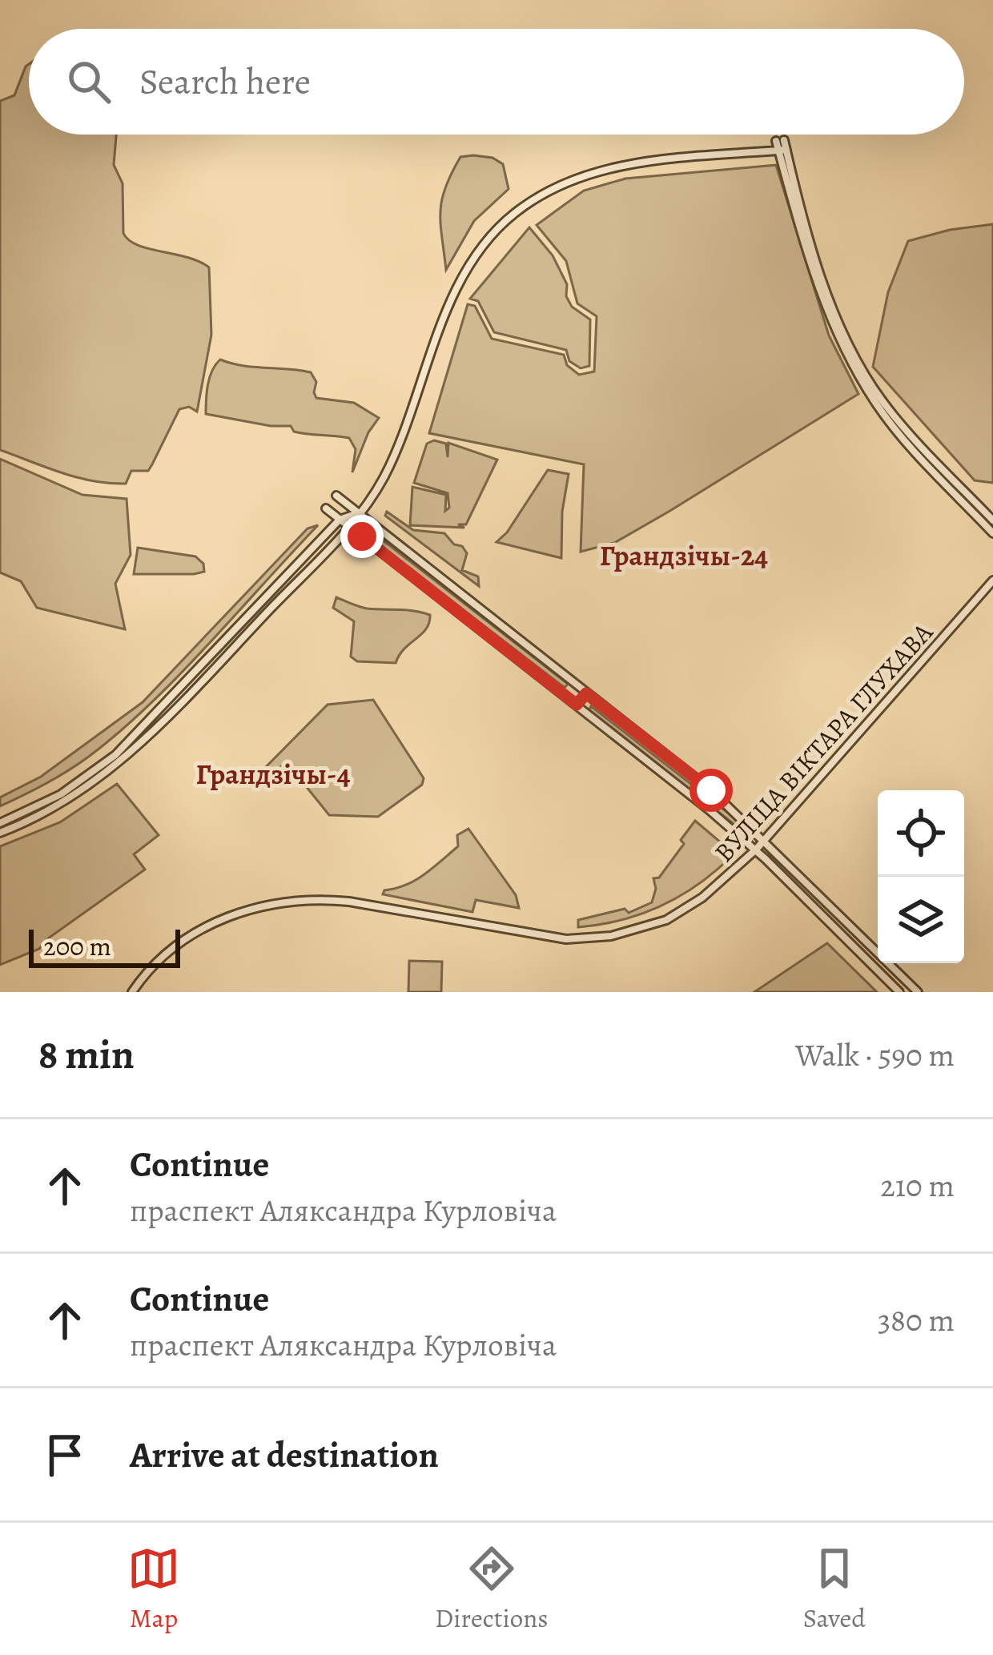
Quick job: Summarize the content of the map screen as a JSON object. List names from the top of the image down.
{
  "streets": {
    "street": ["ВУЛІЦА ВІКТАРА ГЛУХАВА"]
  },
  "districts": ["Грандзічы-24", "Грандзічы-4"],
  "scale_bar": "200 m",
  "page": {
    "search": "Search here",
    "scale": "200 m",
    "heading": ["8 min", "Walk · 590 m"],
    "list": [
      ["Continue", "праспект Аляксандра Курловіча", "210 m"],
      ["Continue", "праспект Аляксандра Курловіча", "380 m"],
      "Arrive at destination"
    ],
    "nav": ["Map", "Directions", "Saved"]
  }
}
